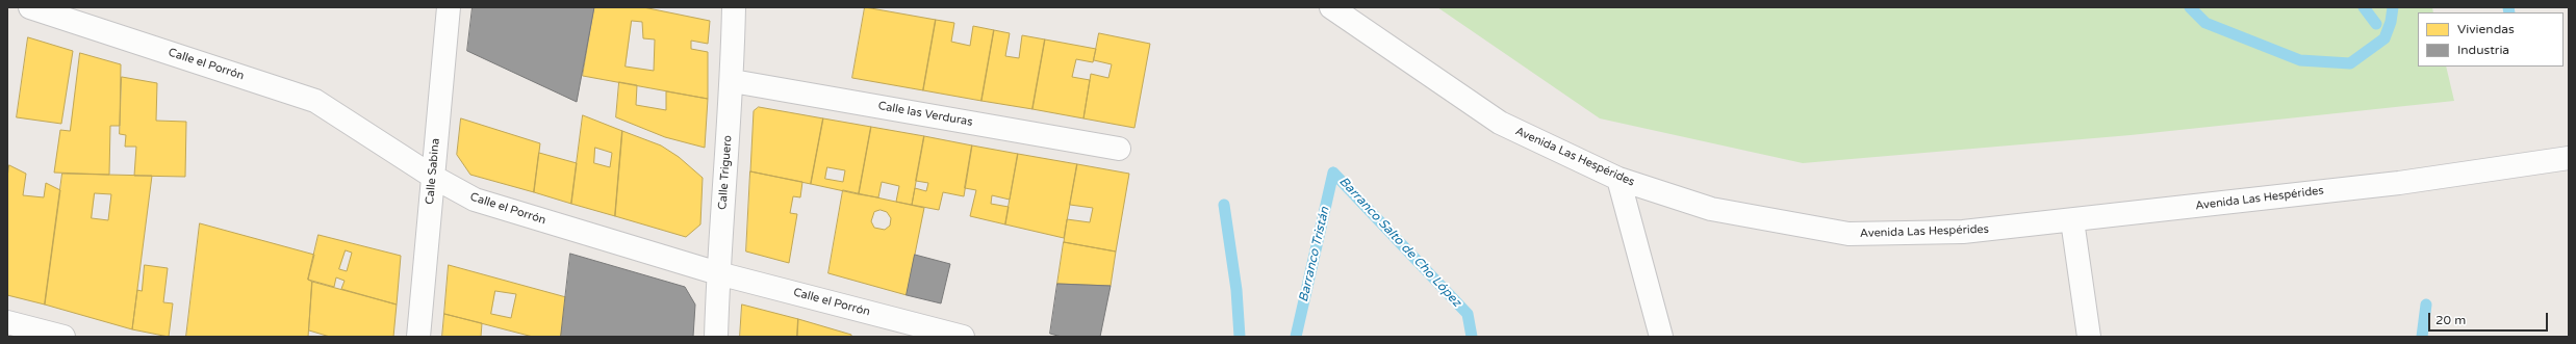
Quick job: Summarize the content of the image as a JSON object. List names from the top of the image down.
{
  "streets": {
    "street": [
      "Calle el Porrón",
      "Calle las Verduras",
      "Avenida Las Hespérides",
      "Calle Sabina",
      "Calle Triguero"
    ]
  },
  "crossings": [
    ["Calle el Porrón", "Calle Sabina"],
    ["Calle el Porrón", "Calle Triguero"],
    ["Calle las Verduras", "Calle Triguero"]
  ],
  "water": ["Barranco Salto de Cho López", "Barranco Tristán"],
  "legend": ["Viviendas", "Industria"],
  "scale_bar": "20 m"
}
